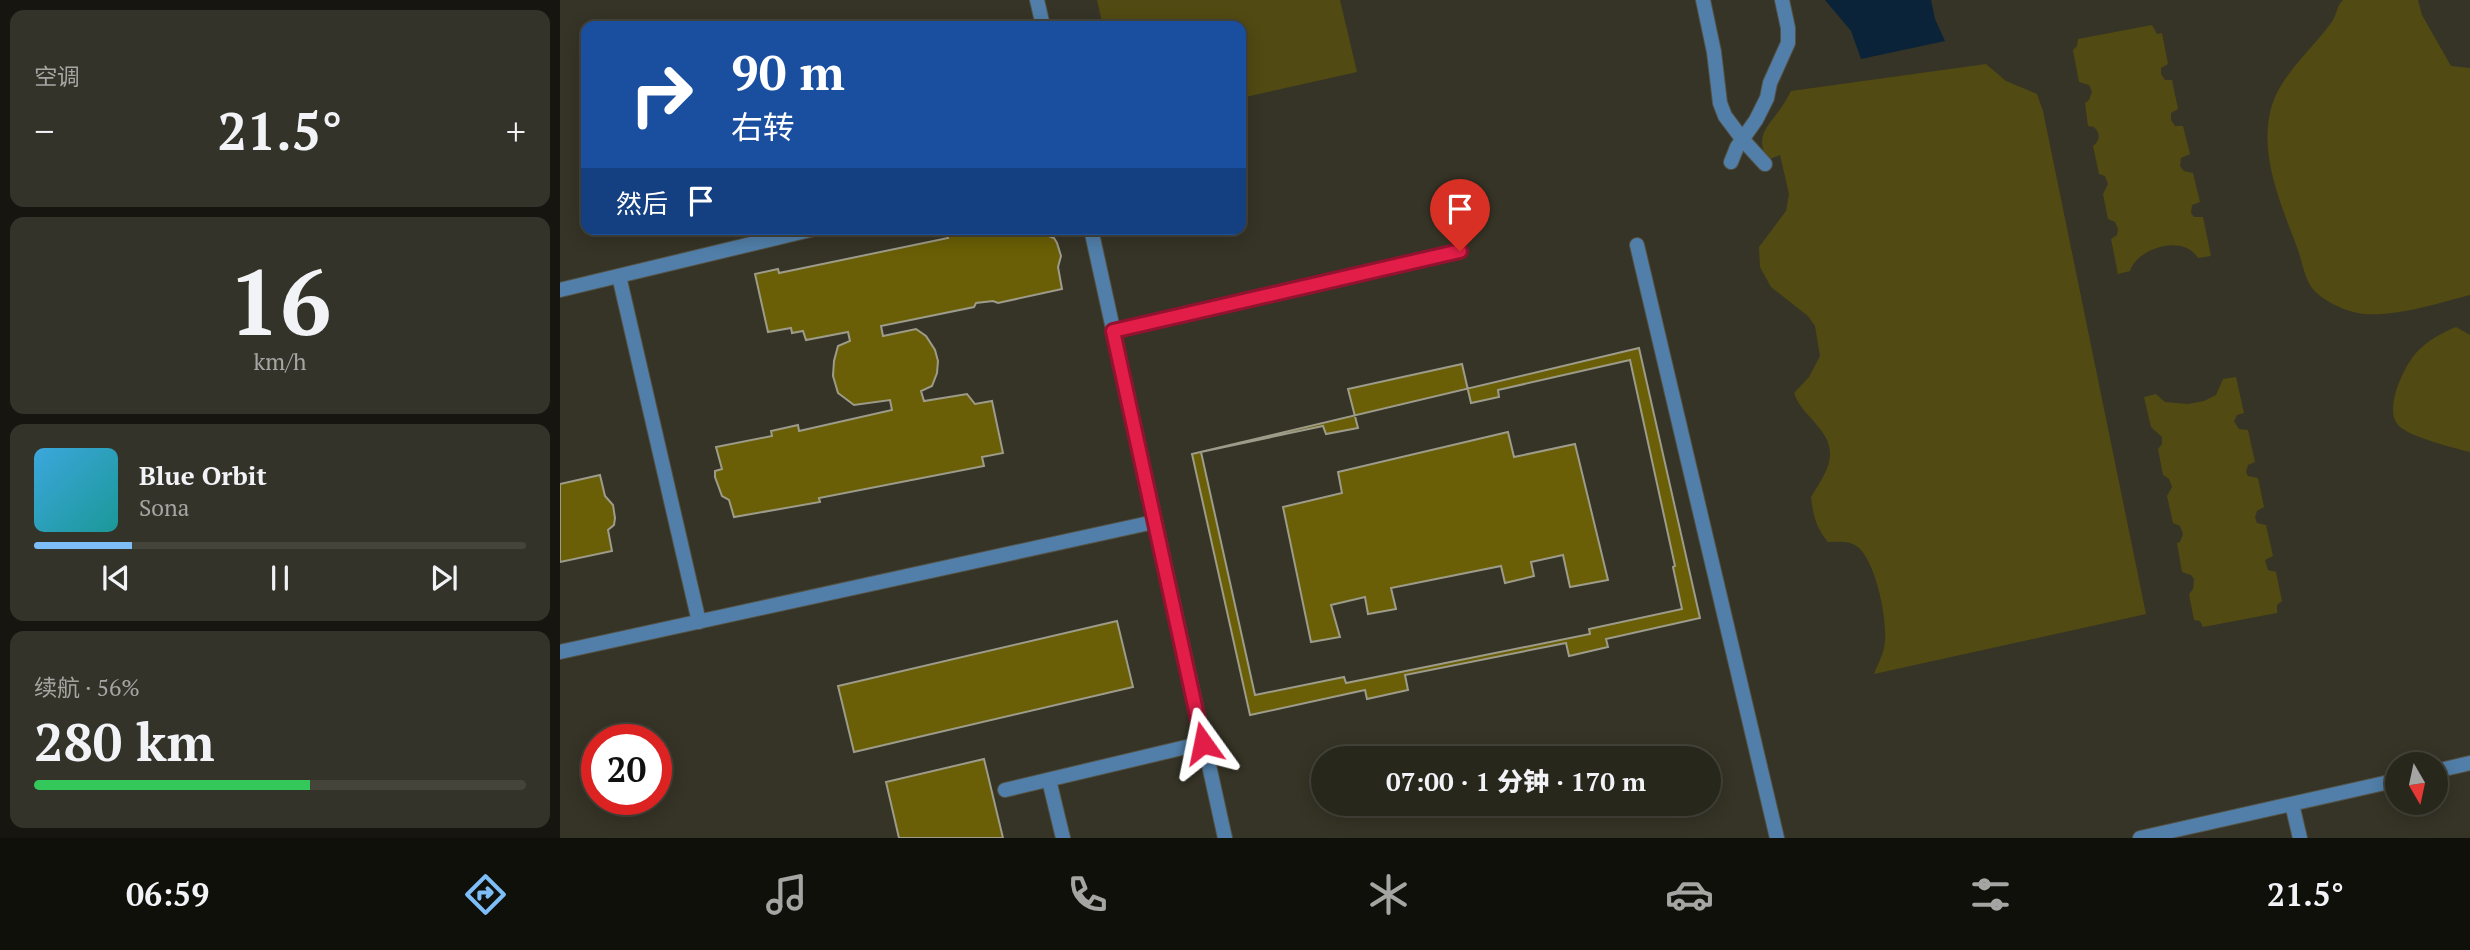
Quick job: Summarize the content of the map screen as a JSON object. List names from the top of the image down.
{
  "north": "bottom",
  "page": {
    "tile": [
      "空调",
      ["16", "km/h"],
      ["续航 · 56%", "280 km"]
    ],
    "turn": ["90 m", "右转"],
    "heat": ["−", "21.5°", "+"],
    "then": "然后",
    "song": ["Blue Orbit", "Sona"],
    "limit": "20",
    "trip": "07:00 · 1 分钟 · 170 m",
    "tabs": ["06:59", "21.5°"]
  }
}
